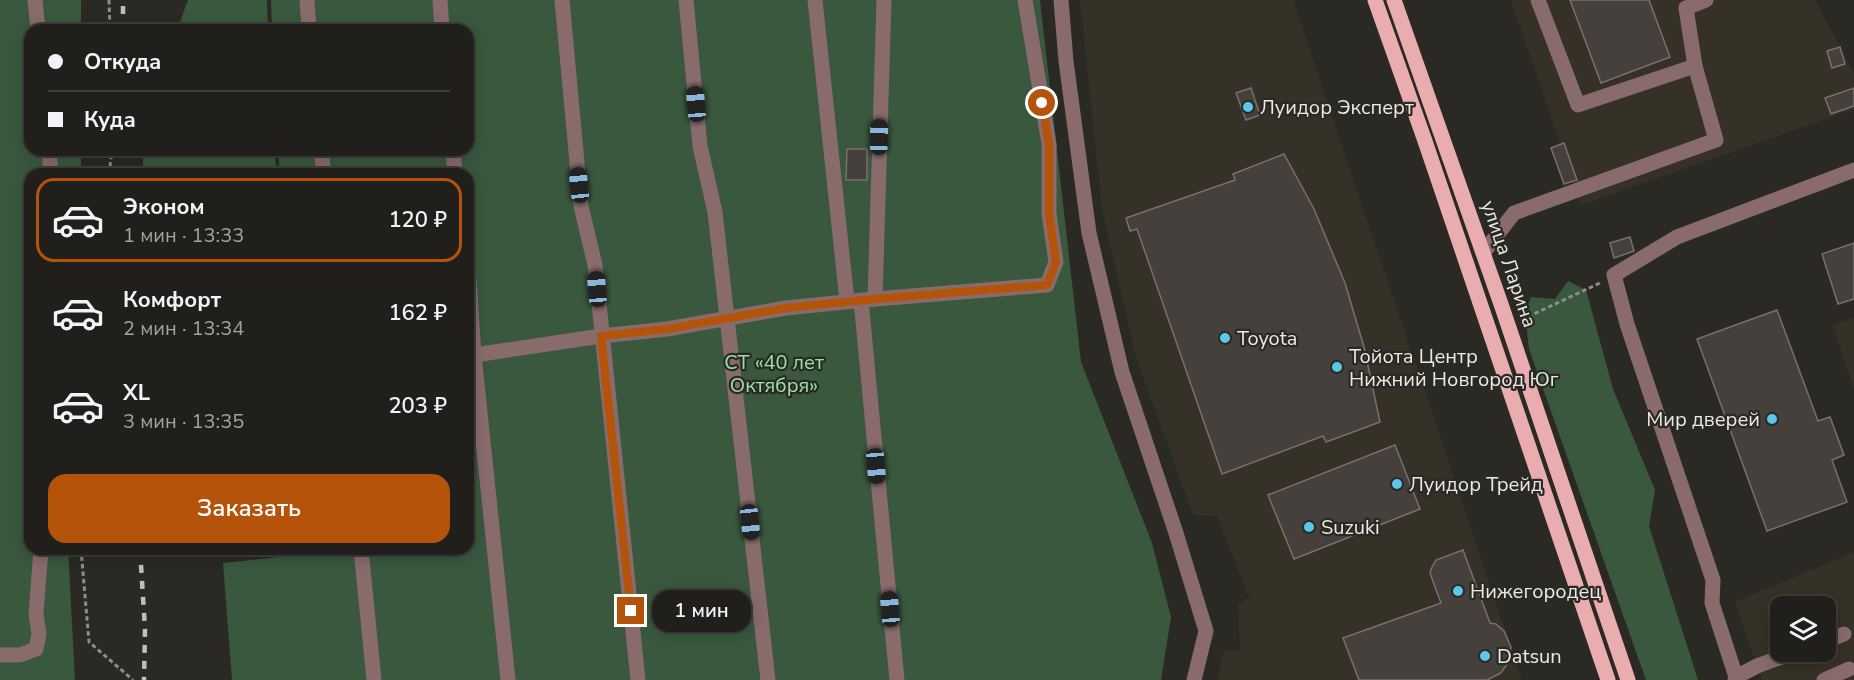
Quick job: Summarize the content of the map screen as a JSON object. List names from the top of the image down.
{
  "streets": {
    "main road": ["улица Ларина"]
  },
  "parks": ["СТ «40 лет Октября»"],
  "places": [
    "Луидор Эксперт",
    "Toyota",
    "Тойота Центр Нижний Новгород Юг",
    "Мир дверей",
    "Луидор Трейд",
    "Suzuki",
    "Нижегородец",
    "Datsun"
  ],
  "page": {
    "banner": ["Откуда", "Куда"],
    "list": [
      {
        "name": "Эконом",
        "note": "1 мин · 13:33",
        "value": "120 ₽"
      },
      {
        "name": "Комфорт",
        "note": "2 мин · 13:34",
        "value": "162 ₽"
      },
      {
        "name": "XL",
        "note": "3 мин · 13:35",
        "value": "203 ₽"
      }
    ],
    "buttons": "Заказать",
    "bubble": "1 мин"
  }
}
